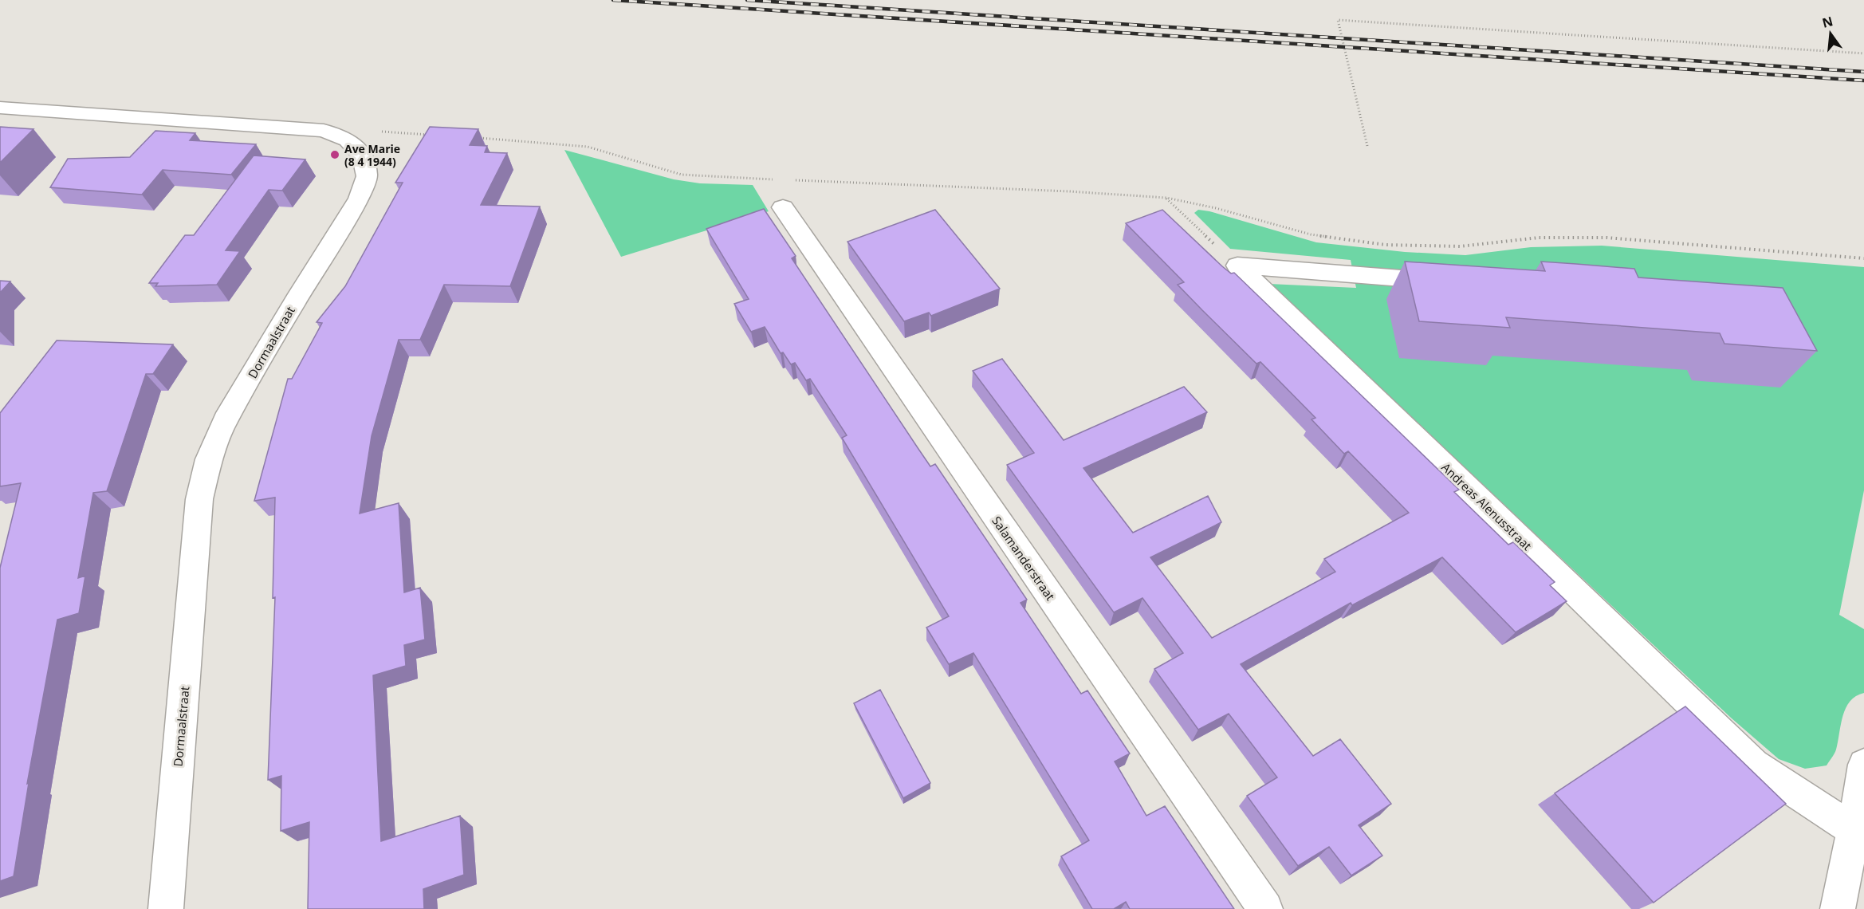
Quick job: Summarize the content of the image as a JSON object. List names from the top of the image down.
{
  "streets": {
    "street": ["Dormaalstraat", "Andreas Alenusstraat", "Salamanderstraat"]
  },
  "places": ["Ave Marie (8 4 1944)"],
  "north": "top"
}
